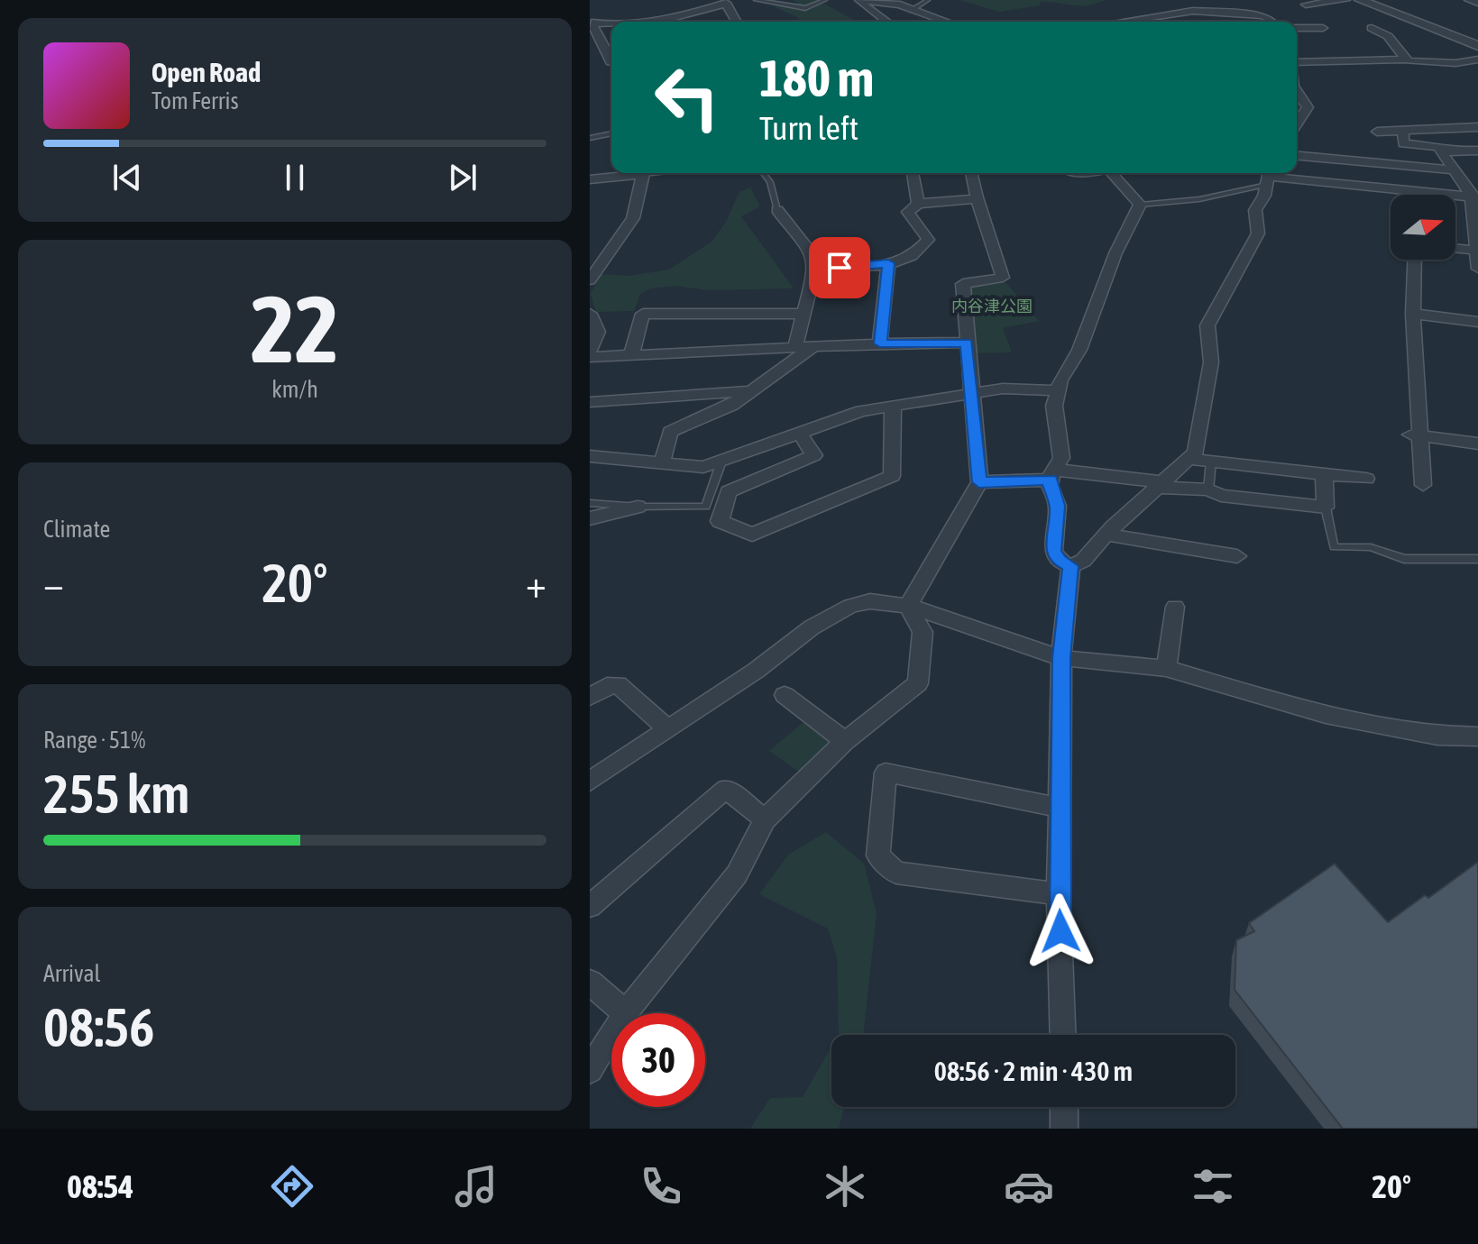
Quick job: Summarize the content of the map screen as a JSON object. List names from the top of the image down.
{
  "parks": ["内谷津公園"],
  "north": "right",
  "page": {
    "turn": ["180 m", "Turn left"],
    "song": ["Open Road", "Tom Ferris"],
    "tile": [
      ["22", "km/h"],
      "Climate",
      ["Range · 51%", "255 km"],
      ["Arrival", "08:56"]
    ],
    "heat": ["−", "20°", "+"],
    "limit": "30",
    "trip": "08:56 · 2 min · 430 m",
    "tabs": ["08:54", "20°"]
  }
}
